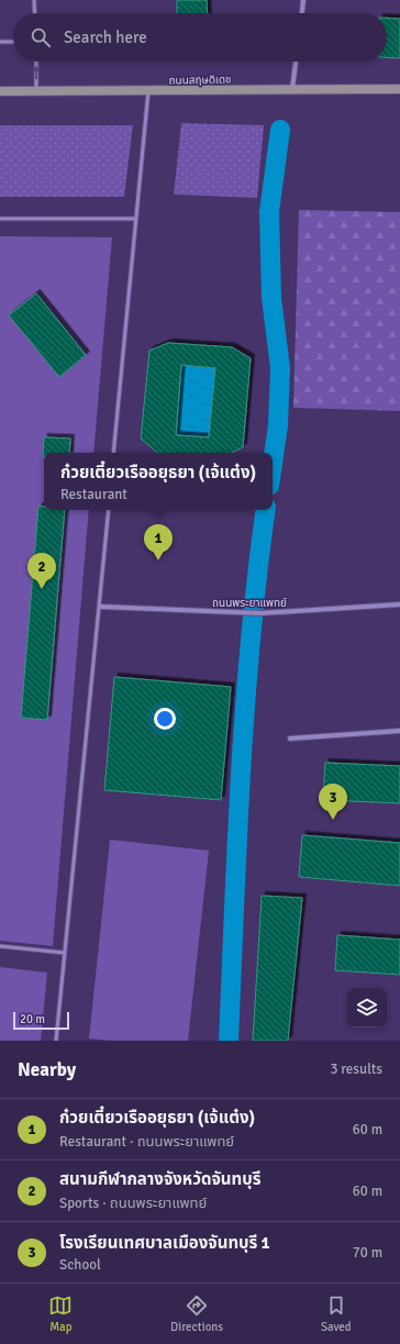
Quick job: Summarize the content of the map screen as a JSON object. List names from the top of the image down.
{
  "streets": {
    "street": ["ถนนสฤษดิเดช", "ถนนพระยาแพทย์"]
  },
  "scale_bar": "20 m",
  "page": {
    "search": "Search here",
    "popup": ["ก๋วยเตี๋ยวเรืออยุธยา (เจ้แต๋ง)", "Restaurant"],
    "pins": ["1", "2", "3"],
    "scale": "20 m",
    "heading": ["Nearby", "3 results"],
    "list": [
      {
        "mark": "1",
        "name": "ก๋วยเตี๋ยวเรืออยุธยา (เจ้แต๋ง)",
        "note": "Restaurant · ถนนพระยาแพทย์",
        "value": "60 m"
      },
      {
        "mark": "2",
        "name": "สนามกีฬากลางจังหวัดจันทบุรี",
        "note": "Sports · ถนนพระยาแพทย์",
        "value": "60 m"
      },
      {
        "mark": "3",
        "name": "โรงเรียนเทศบาลเมืองจันทบุรี 1",
        "note": "School",
        "value": "70 m"
      }
    ],
    "nav": ["Map", "Directions", "Saved"]
  }
}
